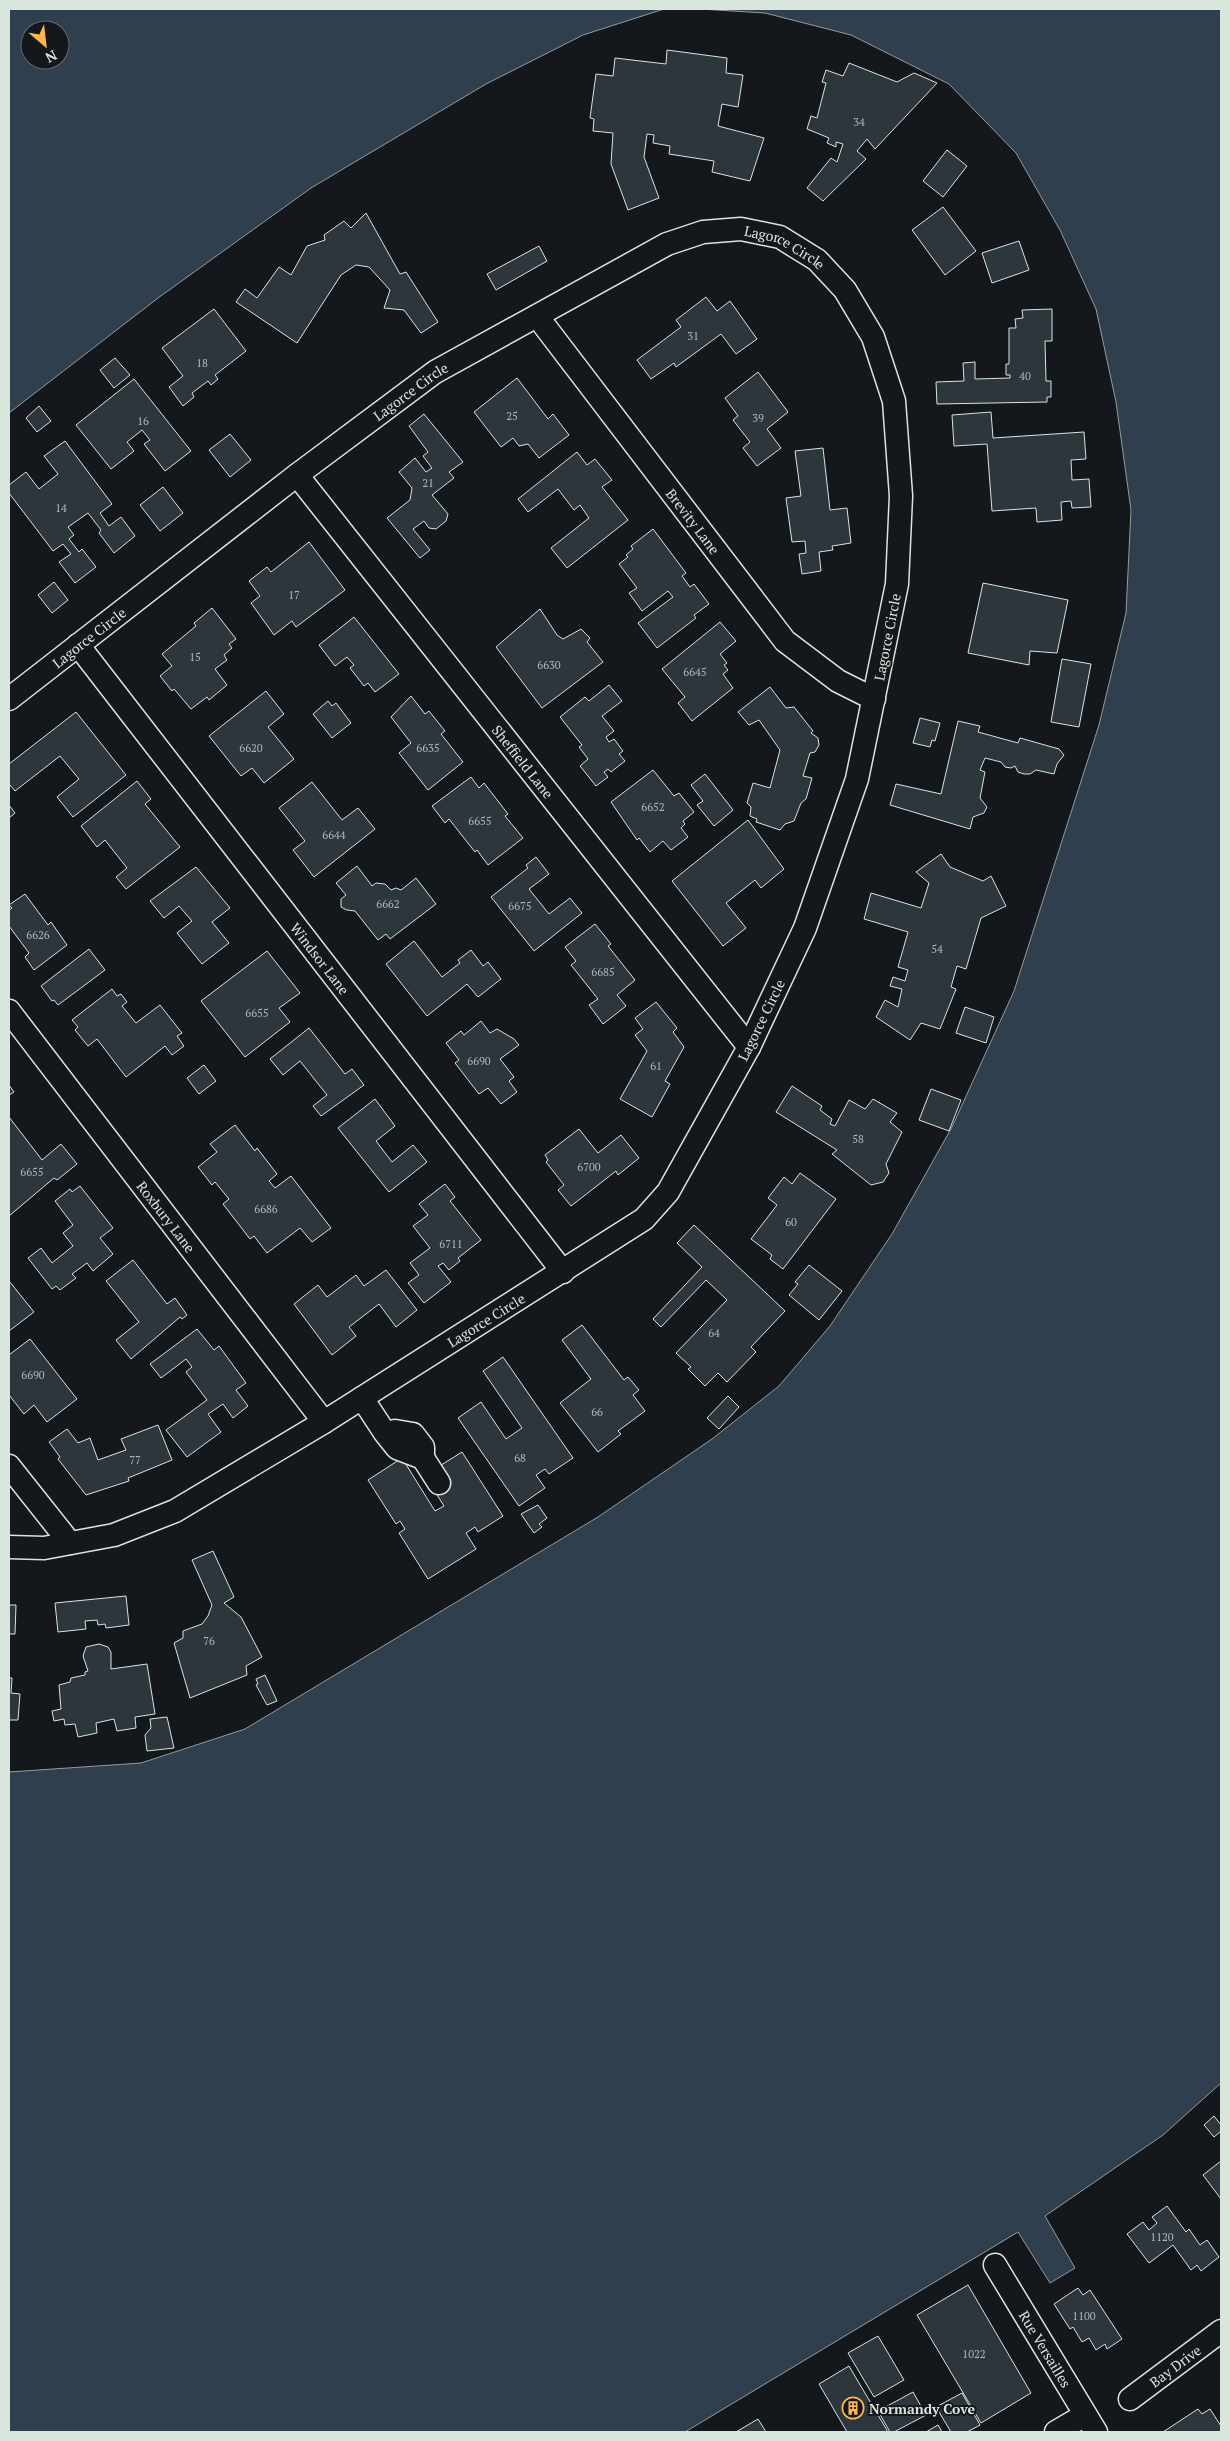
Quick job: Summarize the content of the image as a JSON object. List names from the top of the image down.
{
  "streets": {
    "street": [
      "Lagorce Circle",
      "Brevity Lane",
      "Sheffield Lane",
      "Windsor Lane",
      "Roxbury Lane",
      "Rue Versailles",
      "Bay Drive"
    ]
  },
  "crossings": [
    ["Lagorce Circle", "Brevity Lane"],
    ["Lagorce Circle", "Sheffield Lane"],
    ["Lagorce Circle", "Windsor Lane"],
    ["Lagorce Circle", "Roxbury Lane"]
  ],
  "places": {
    "building": ["Normandy Cove"]
  },
  "house_numbers": [
    "34",
    "31",
    "18",
    "40",
    "25",
    "39",
    "16",
    "21",
    "14",
    "17",
    "15",
    "6630",
    "6645",
    "6620",
    "6635",
    "6652",
    "6655",
    "6644",
    "6662",
    "6675",
    "6626",
    "54",
    "6685",
    "6655",
    "6690",
    "61",
    "58",
    "6700",
    "6655",
    "6686",
    "60",
    "6711",
    "64",
    "6690",
    "66",
    "68",
    "77",
    "76",
    "1120",
    "1100",
    "1022"
  ],
  "north": "bottom right"
}
